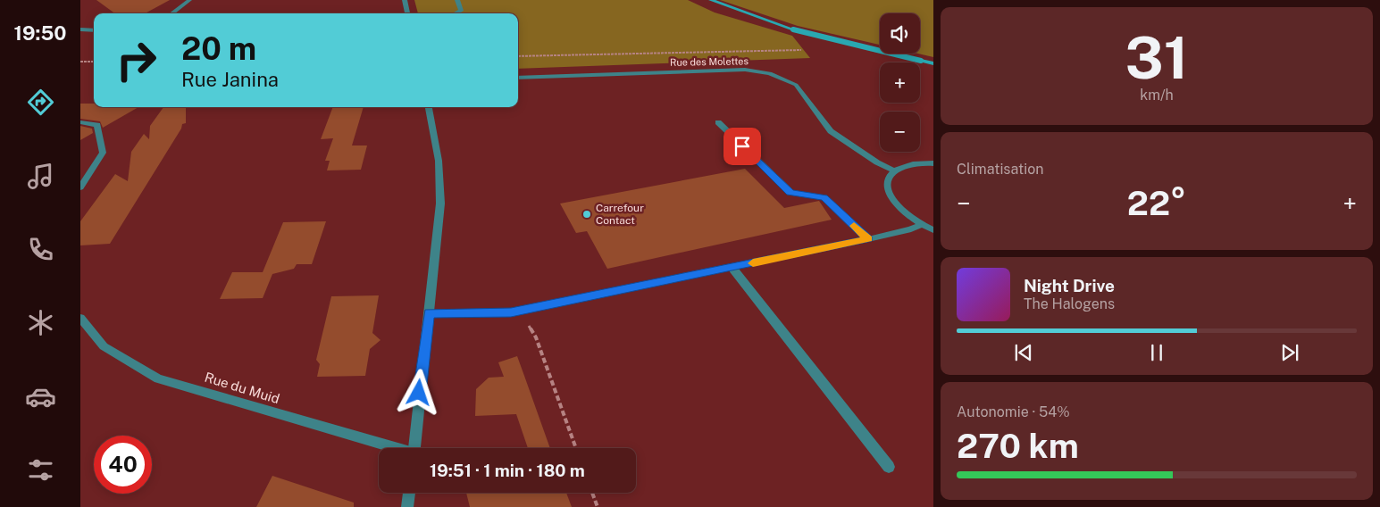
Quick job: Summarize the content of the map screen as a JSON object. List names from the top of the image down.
{
  "streets": {
    "street": ["Rue des Molettes", "Rue du Muid"]
  },
  "places": ["Carrefour Contact"],
  "page": {
    "tabs": "19:50",
    "tile": [
      ["31", "km/h"],
      "Climatisation",
      ["Autonomie · 54%", "270 km"]
    ],
    "map_buttons": ["+", "−"],
    "turn": ["20 m", "Rue Janina"],
    "heat": ["−", "22°", "+"],
    "song": ["Night Drive", "The Halogens"],
    "limit": "40",
    "trip": "19:51 · 1 min · 180 m"
  }
}
